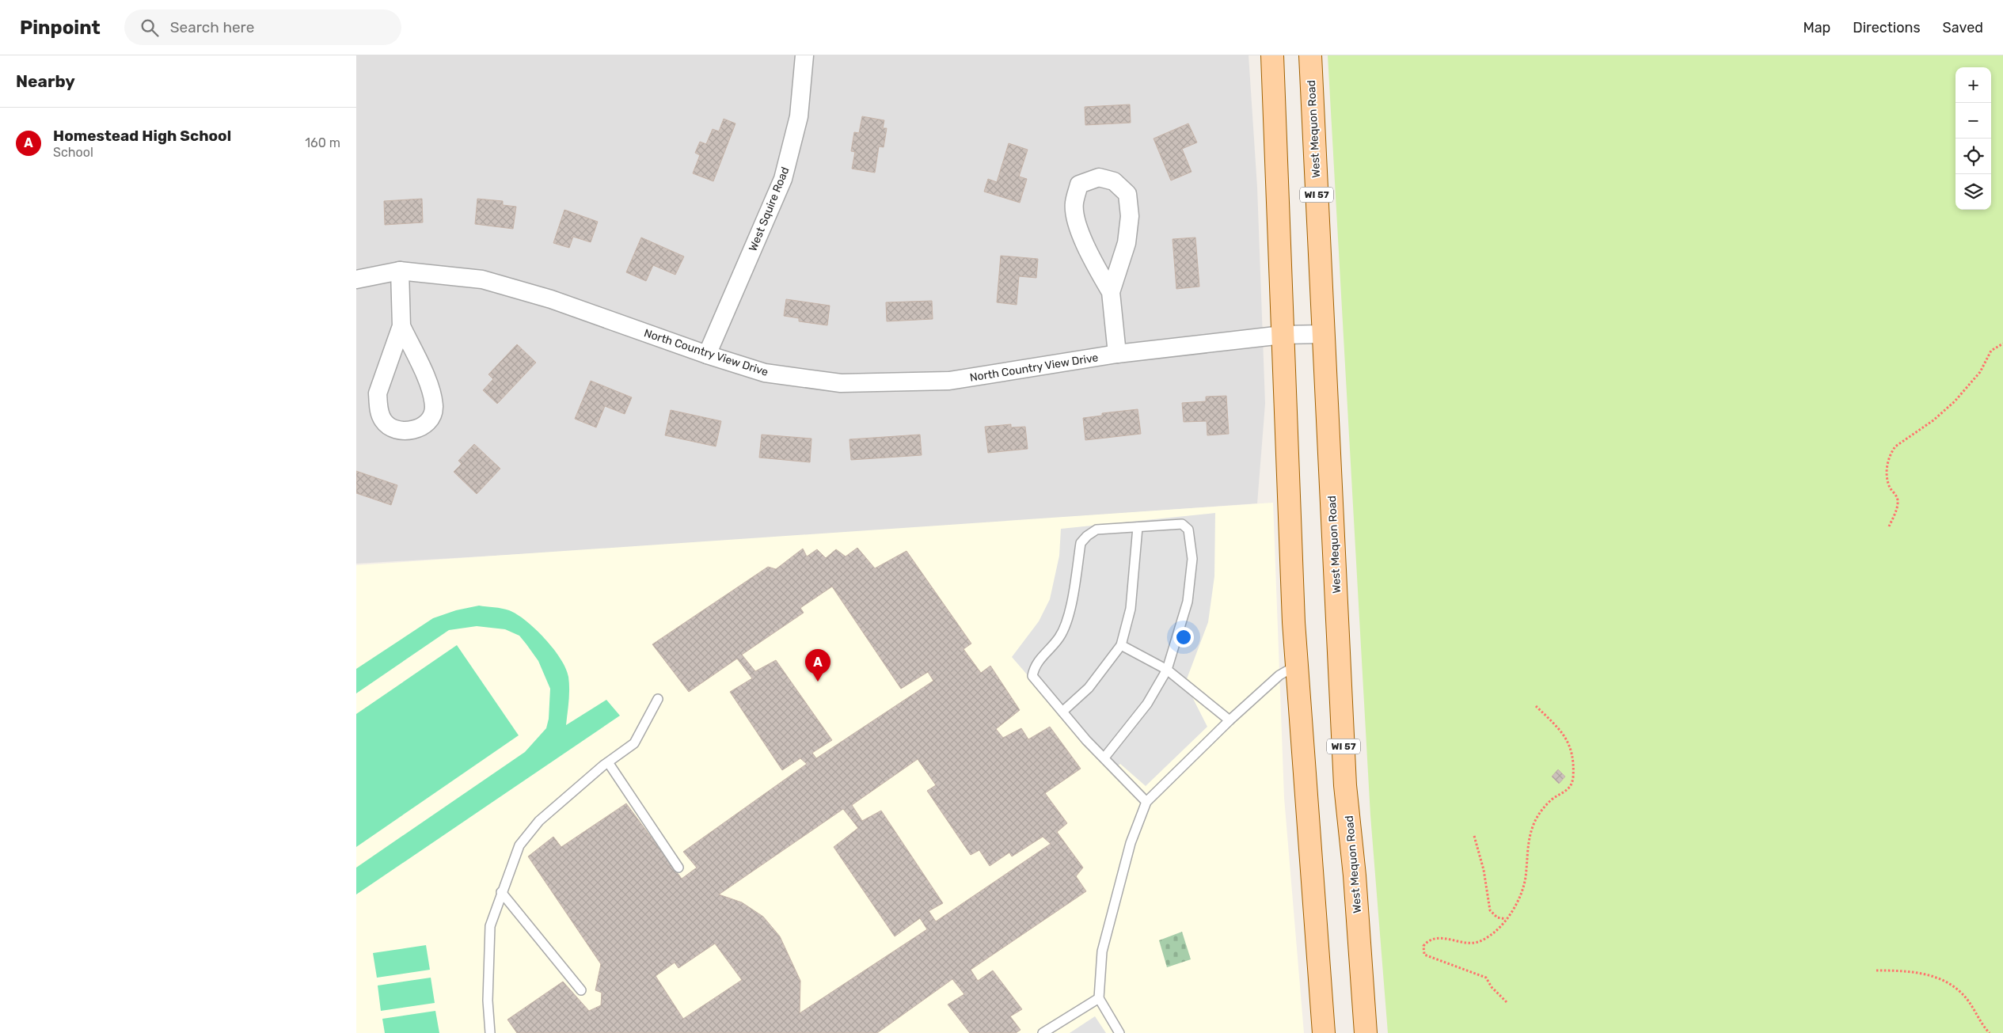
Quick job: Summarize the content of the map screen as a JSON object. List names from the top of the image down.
{
  "streets": {
    "main road": ["West Mequon Road", "WI 57"],
    "street": ["West Squire Road", "North Country View Drive"]
  },
  "crossings": [
    ["West Mequon Road", "North Country View Drive"],
    ["West Squire Road", "North Country View Drive"]
  ],
  "page": {
    "header": "Pinpoint",
    "search": "Search here",
    "nav": ["Map", "Directions", "Saved"],
    "heading": "Nearby",
    "map_buttons": ["+", "−"],
    "list": [
      {
        "mark": "A",
        "name": "Homestead High School",
        "note": "School",
        "value": "160 m"
      }
    ],
    "pins": "A"
  }
}
